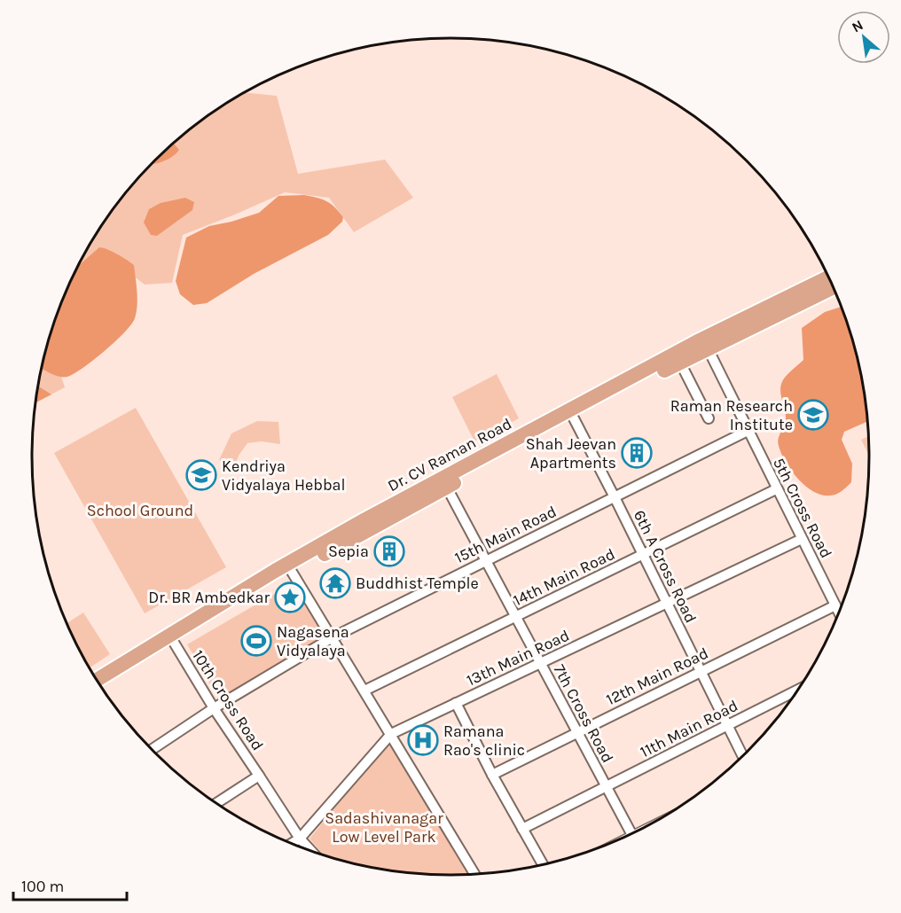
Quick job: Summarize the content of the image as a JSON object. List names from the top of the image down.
{
  "streets": {
    "highway": ["Dr. CV Raman Road"],
    "street": [
      "5th Cross Road",
      "15th Main Road",
      "6th A Cross Road",
      "14th Main Road",
      "13th Main Road",
      "12th Main Road",
      "10th Cross Road",
      "7th Cross Road",
      "11th Main Road"
    ]
  },
  "crossings": [
    ["Dr. CV Raman Road", "5th Cross Road"],
    ["Dr. CV Raman Road", "6th A Cross Road"],
    ["Dr. CV Raman Road", "10th Cross Road"],
    ["Dr. CV Raman Road", "7th Cross Road"],
    ["5th Cross Road", "15th Main Road"],
    ["5th Cross Road", "14th Main Road"],
    ["5th Cross Road", "13th Main Road"],
    ["5th Cross Road", "12th Main Road"],
    ["15th Main Road", "6th A Cross Road"],
    ["15th Main Road", "10th Cross Road"],
    ["15th Main Road", "7th Cross Road"],
    ["6th A Cross Road", "14th Main Road"],
    ["6th A Cross Road", "13th Main Road"],
    ["6th A Cross Road", "12th Main Road"],
    ["6th A Cross Road", "11th Main Road"],
    ["14th Main Road", "7th Cross Road"],
    ["13th Main Road", "10th Cross Road"],
    ["13th Main Road", "7th Cross Road"],
    ["12th Main Road", "7th Cross Road"],
    ["7th Cross Road", "11th Main Road"]
  ],
  "parks": ["School Ground", "Sadashivanagar Low Level Park"],
  "places": {
    "school or university": ["Raman Research Institute", "Kendriya Vidyalaya Hebbal"],
    "building": ["Shah Jeevan Apartments", "Sepia"],
    "temple": ["Buddhist Temple"],
    "place": ["Dr. BR Ambedkar"],
    "sports": ["Nagasena Vidyalaya"],
    "hospital": ["Ramana Rao's clinic"]
  },
  "scale_bar": "100 m",
  "north": "top left"
}
